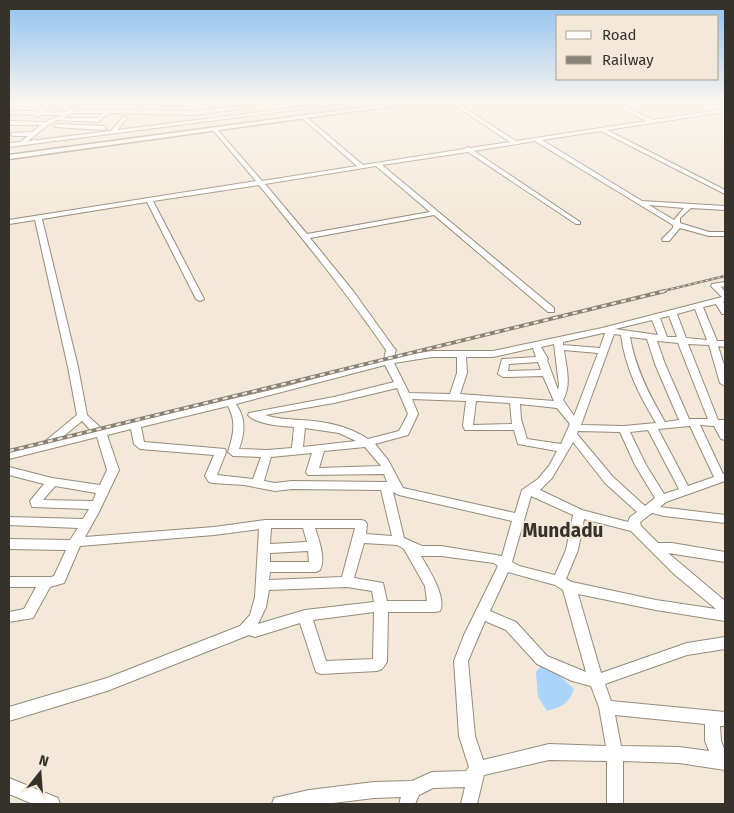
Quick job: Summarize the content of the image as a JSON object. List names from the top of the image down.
{
  "districts": ["Mundadu"],
  "legend": ["Road", "Railway"],
  "north": "top"
}
